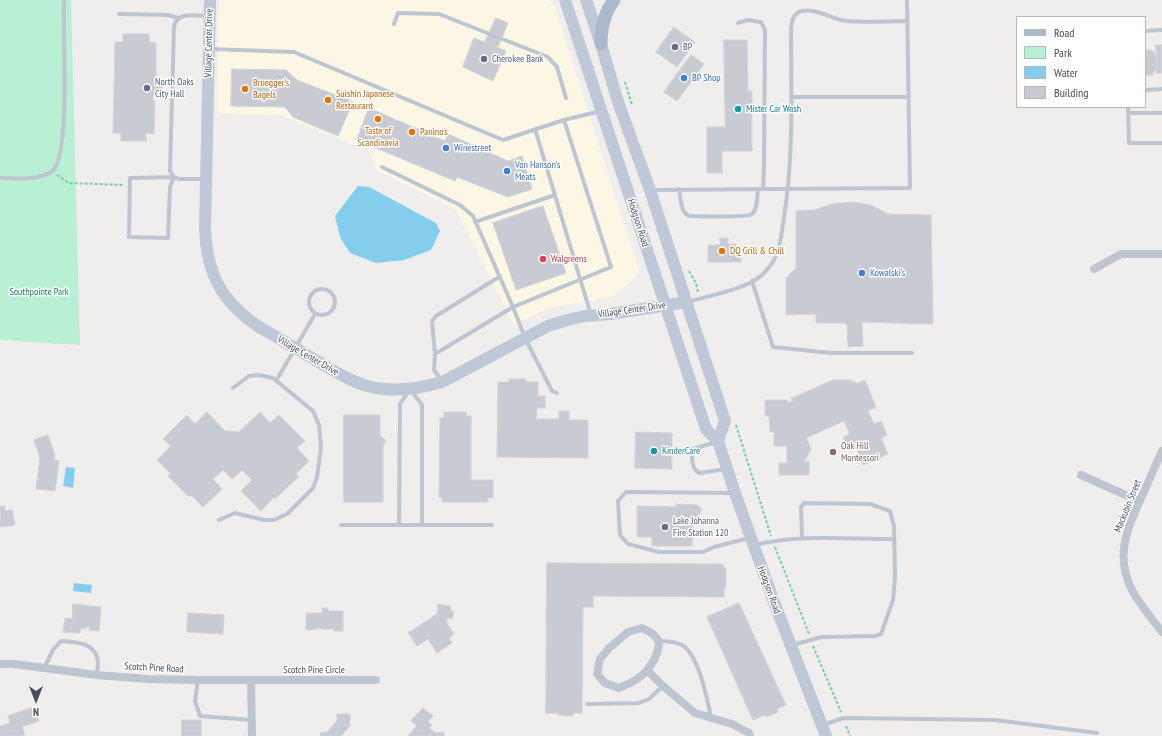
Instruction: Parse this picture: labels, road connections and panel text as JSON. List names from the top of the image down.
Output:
{
  "streets": {
    "main road": ["Village Center Drive", "Hodgson Road"],
    "street": ["Mackubin Street", "Scotch Pine Road", "Scotch Pine Circle"]
  },
  "crossings": [
    ["Village Center Drive", "Hodgson Road"],
    ["Scotch Pine Road", "Scotch Pine Circle"]
  ],
  "parks": ["Southpointe Park"],
  "places": [
    "BP",
    "Cherokee Bank",
    "BP Shop",
    "North Oaks City Hall",
    "Bruegger's Bagels",
    "Suishin Japanese Restaurant",
    "Mister Car Wash",
    "Taste of Scandinavia",
    "Panino's",
    "Winestreet",
    "Von Hanson's Meats",
    "DQ Grill & Chill",
    "Walgreens",
    "Kowalski's",
    "KinderCare",
    "Oak Hill Montessori",
    "Lake Johanna Fire Station 120"
  ],
  "legend": [
    "Road",
    "Park",
    "Water",
    "Building"
  ],
  "north": "bottom"
}
